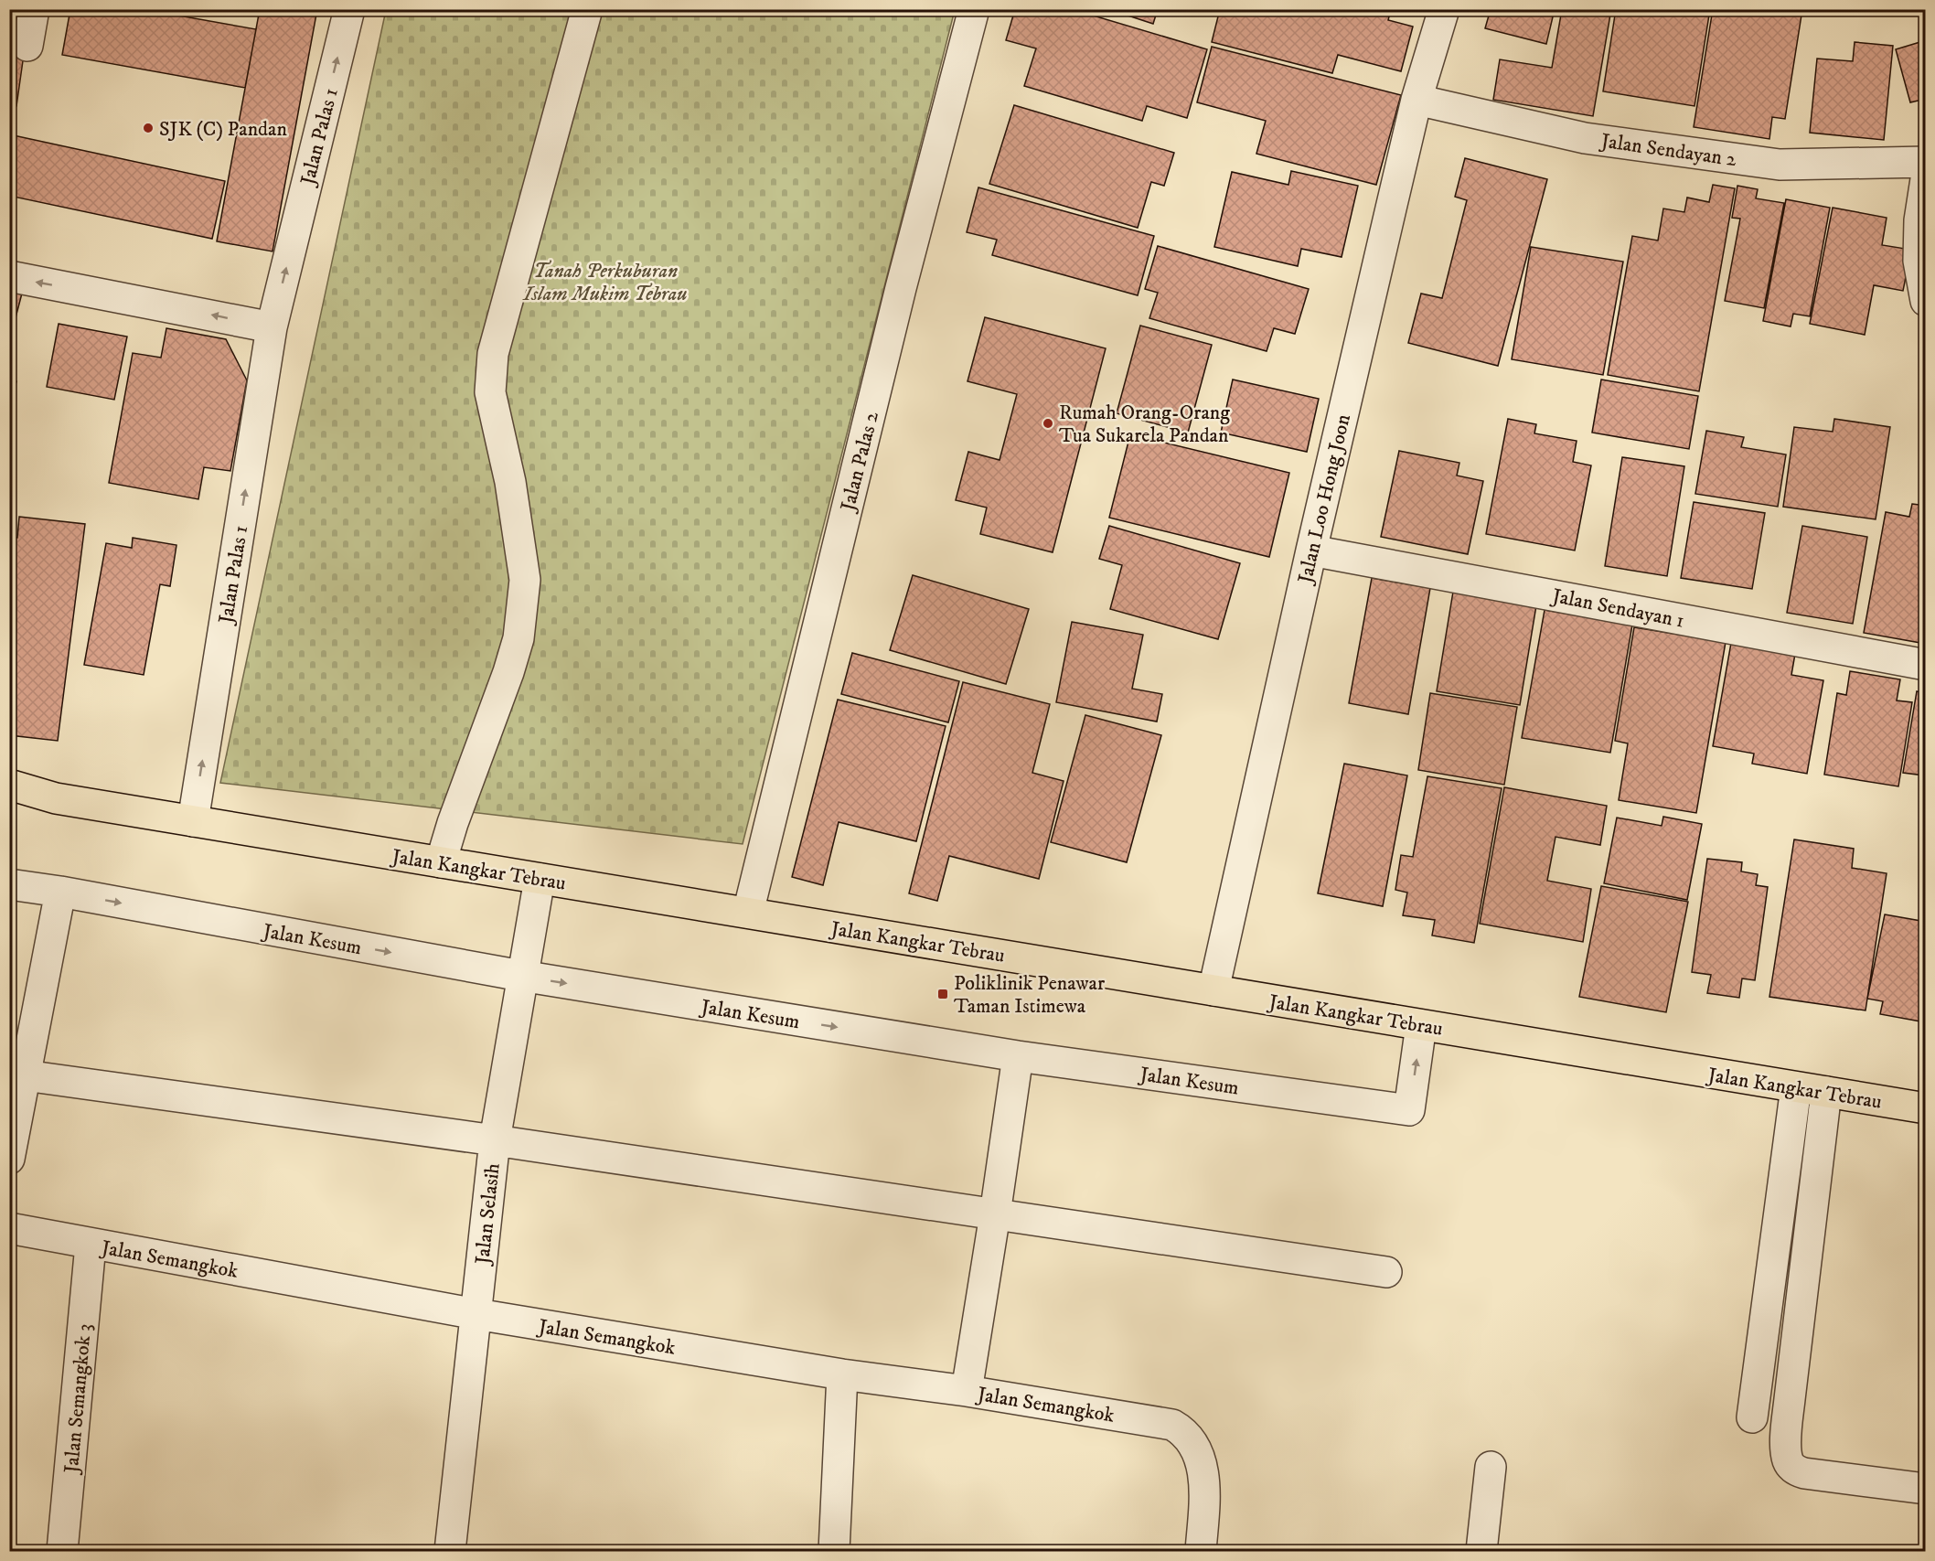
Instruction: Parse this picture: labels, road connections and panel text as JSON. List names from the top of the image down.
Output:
{
  "streets": {
    "main road": ["Jalan Kangkar Tebrau"],
    "street": [
      "Jalan Palas 1",
      "Jalan Sendayan 2",
      "Jalan Palas 2",
      "Jalan Loo Hong Joon",
      "Jalan Sendayan 1",
      "Jalan Kesum",
      "Jalan Selasih",
      "Jalan Semangkok",
      "Jalan Semangkok 3"
    ]
  },
  "crossings": [
    ["Jalan Palas 1", "Jalan Kangkar Tebrau"],
    ["Jalan Sendayan 2", "Jalan Loo Hong Joon"],
    ["Jalan Palas 2", "Jalan Kangkar Tebrau"],
    ["Jalan Loo Hong Joon", "Jalan Sendayan 1"],
    ["Jalan Loo Hong Joon", "Jalan Kangkar Tebrau"],
    ["Jalan Kangkar Tebrau", "Jalan Kesum"],
    ["Jalan Kangkar Tebrau", "Jalan Selasih"],
    ["Jalan Kesum", "Jalan Selasih"],
    ["Jalan Selasih", "Jalan Semangkok"],
    ["Jalan Semangkok", "Jalan Semangkok 3"]
  ],
  "parks": ["Tanah Perkuburan Islam Mukim Tebrau"],
  "places": {
    "other": ["SJK (C) Pandan", "Rumah Orang-Orang Tua Sukarela Pandan"],
    "transit": ["Poliklinik Penawar Taman Istimewa"]
  }
}
